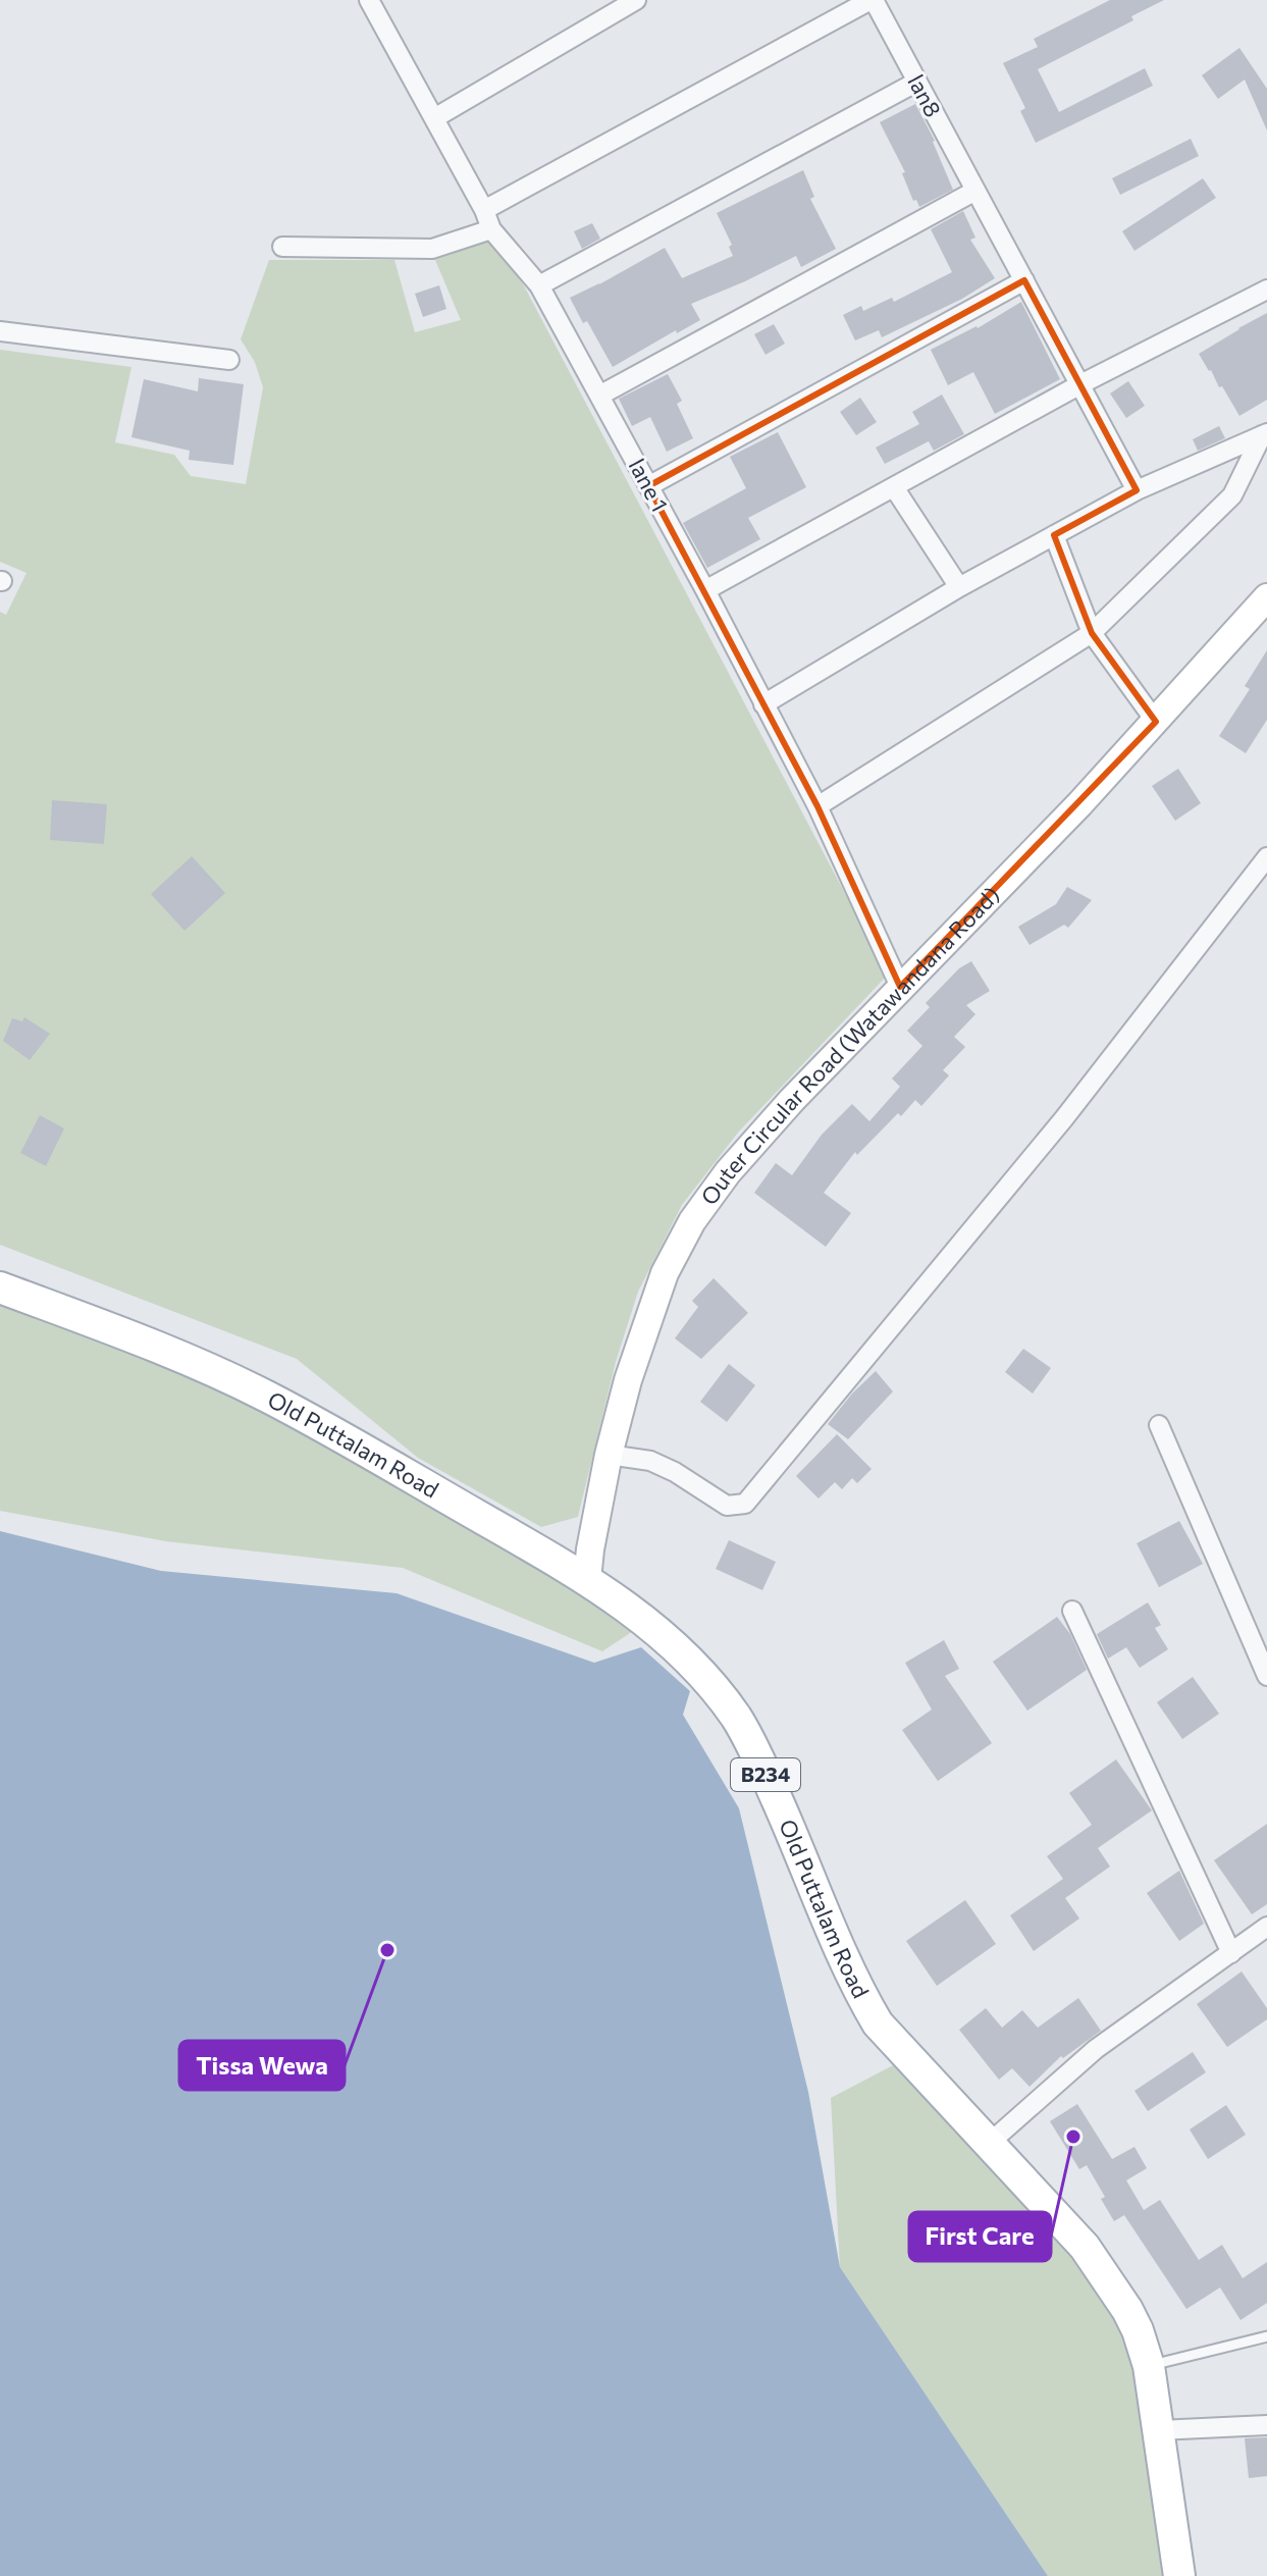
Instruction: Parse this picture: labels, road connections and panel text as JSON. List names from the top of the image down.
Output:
{
  "streets": {
    "main road": ["Outer Circular Road (Watawandana Road)", "Old Puttalam Road", "B234"],
    "street": ["lan8", "lane 1"]
  },
  "crossings": [
    ["lane 1", "Outer Circular Road (Watawandana Road)"],
    ["Outer Circular Road (Watawandana Road)", "Old Puttalam Road"]
  ],
  "places": ["Tissa Wewa", "First Care"]
}
